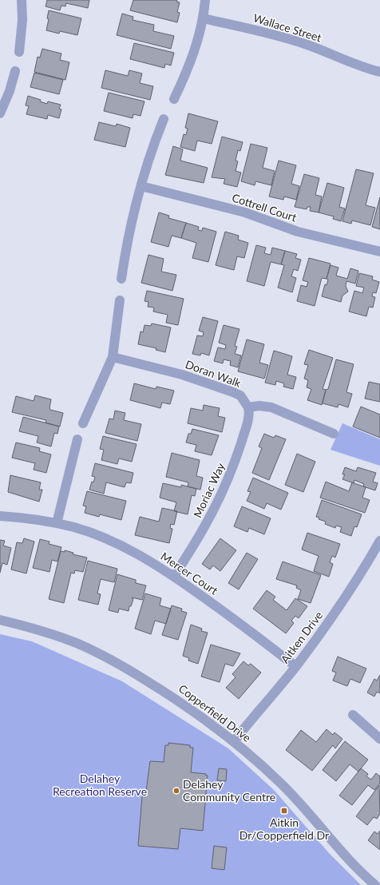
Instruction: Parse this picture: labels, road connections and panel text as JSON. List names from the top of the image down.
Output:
{
  "streets": {
    "street": [
      "Wallace Street",
      "Cottrell Court",
      "Doran Walk",
      "Moriac Way",
      "Mercer Court",
      "Aitken Drive",
      "Copperfield Drive"
    ]
  },
  "crossings": [
    ["Doran Walk", "Moriac Way"],
    ["Moriac Way", "Mercer Court"],
    ["Mercer Court", "Aitken Drive"],
    ["Aitken Drive", "Copperfield Drive"]
  ],
  "parks": ["Delahey Recreation Reserve"],
  "places": {
    "other": ["Delahey Community Centre"],
    "transit": ["Aitkin Dr/Copperfield Dr"]
  }
}
